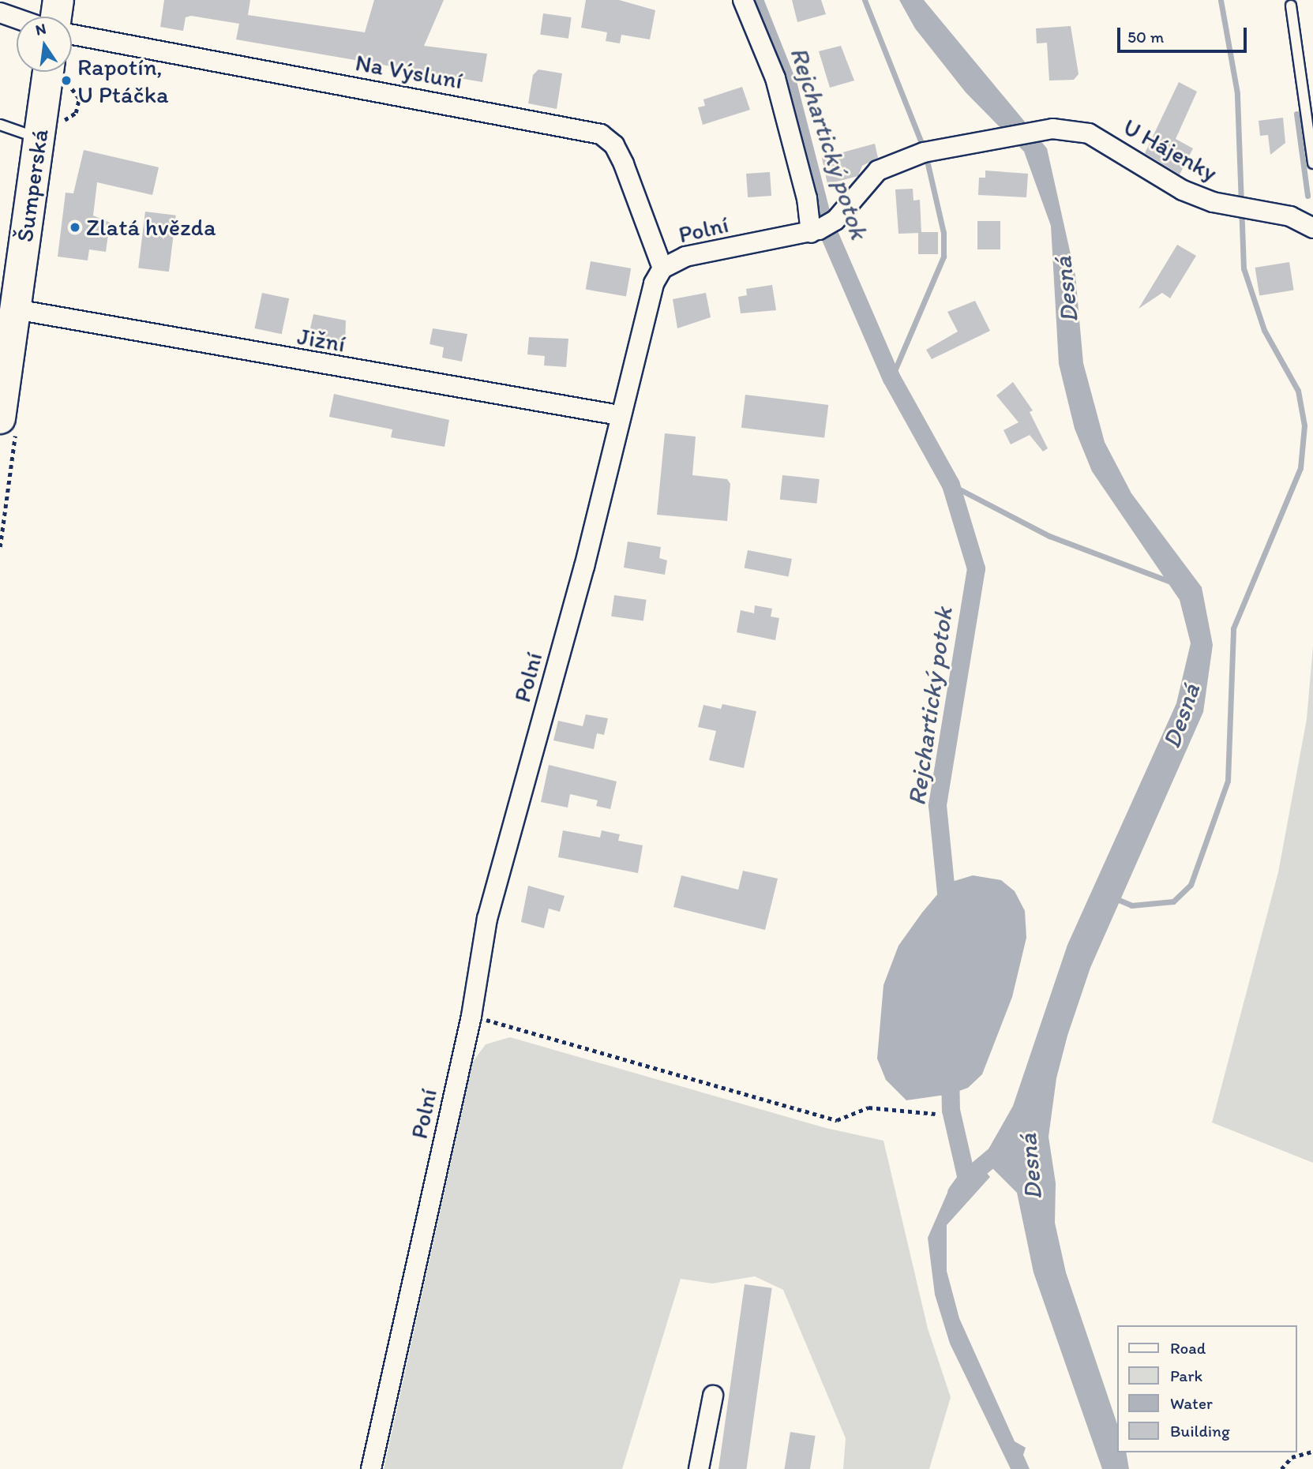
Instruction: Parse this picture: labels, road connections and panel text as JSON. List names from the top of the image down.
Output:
{
  "streets": {
    "main road": ["Šumperská"],
    "street": [
      "Na Výsluní",
      "U Hájenky",
      "Polní",
      "Jižní"
    ]
  },
  "crossings": [
    ["Na Výsluní", "Polní"],
    ["U Hájenky", "Polní"],
    ["Šumperská", "Jižní"],
    ["Polní", "Jižní"]
  ],
  "water": ["Rejchartický potok", "Desná"],
  "places": ["Rapotín, U Ptáčka", "Zlatá hvězda"],
  "legend": [
    "Road",
    "Park",
    "Water",
    "Building"
  ],
  "scale_bar": "50 m",
  "north": "top"
}
